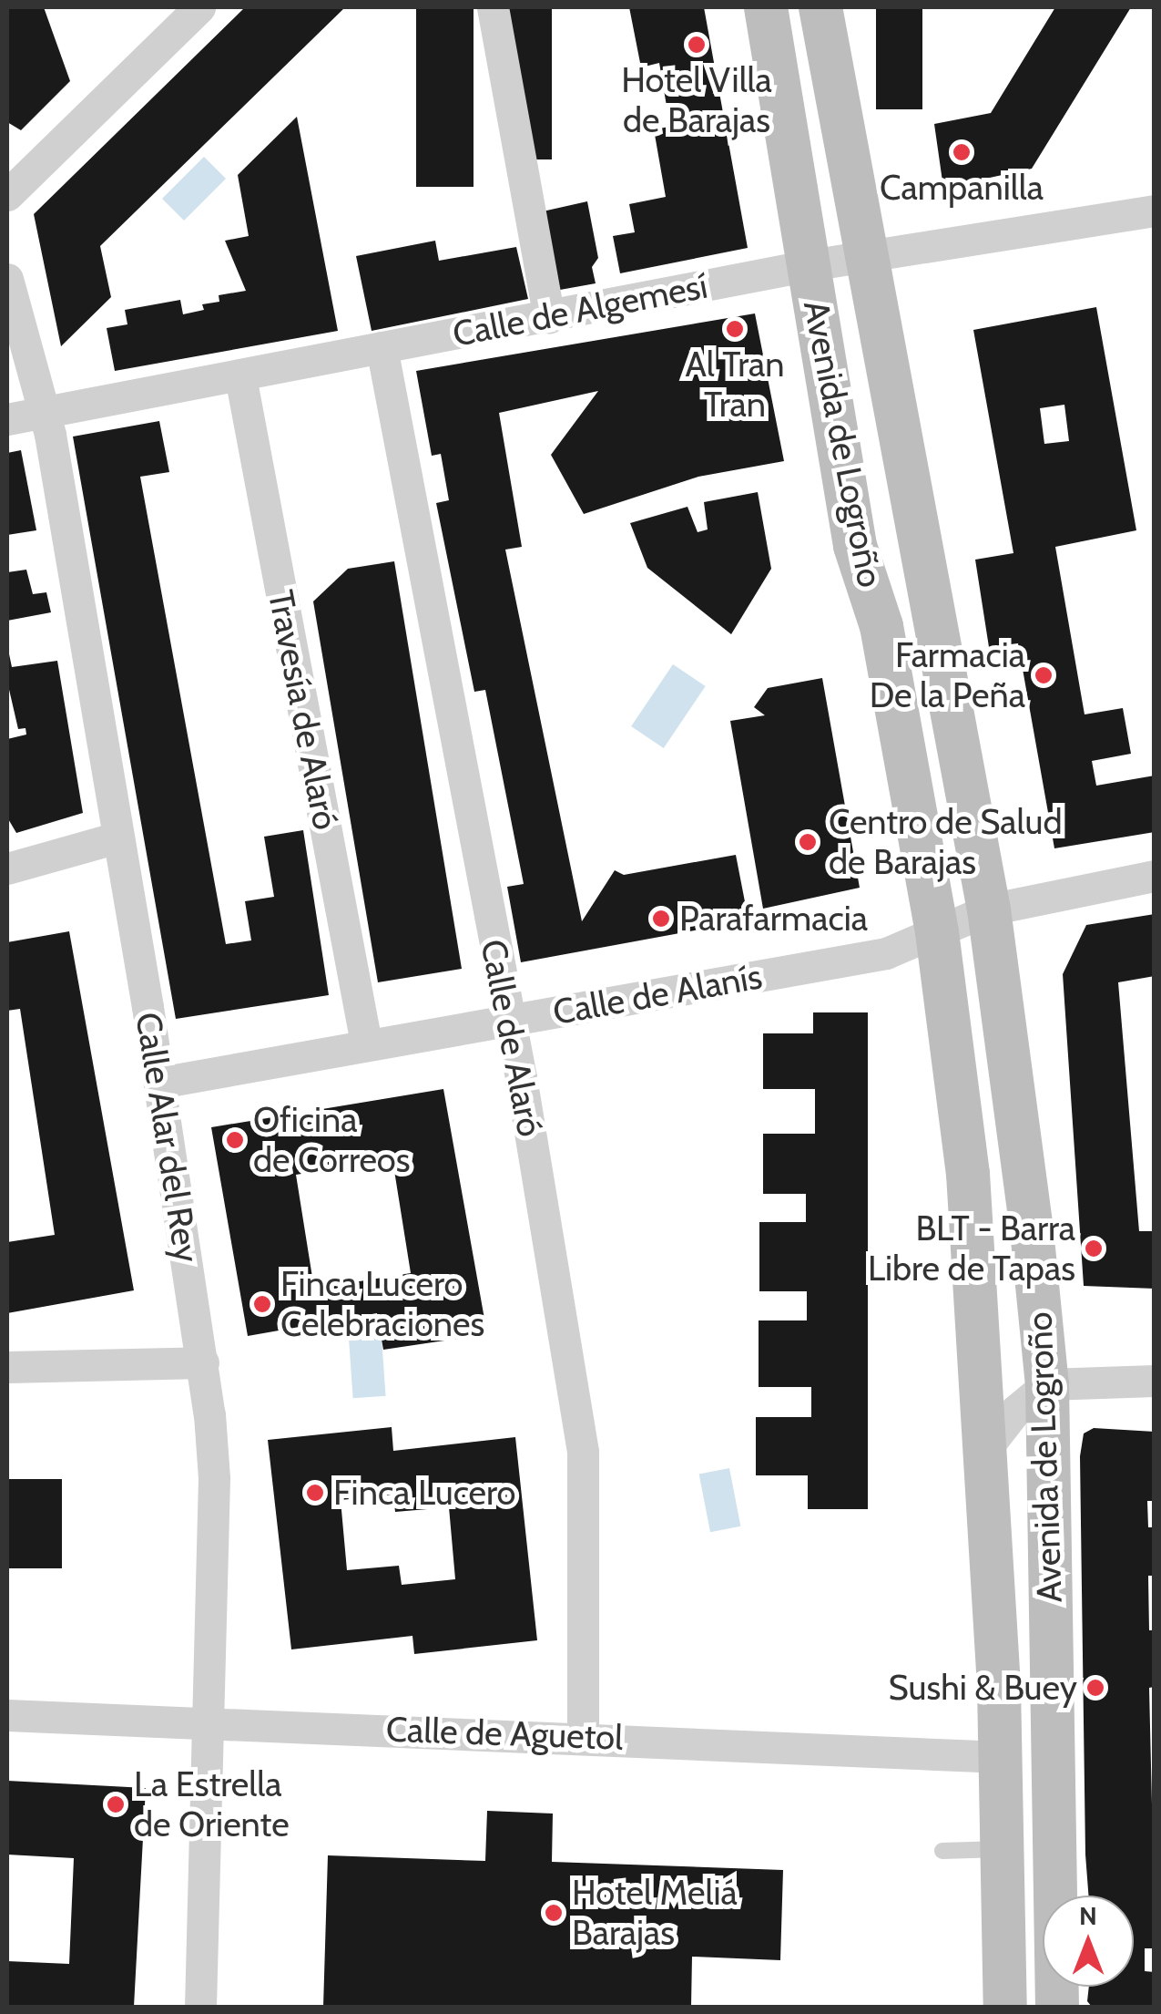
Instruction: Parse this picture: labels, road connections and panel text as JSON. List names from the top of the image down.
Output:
{
  "streets": {
    "main road": ["Avenida de Logroño"],
    "street": [
      "Calle de Algemesí",
      "Travesía de Alaró",
      "Calle de Alanís",
      "Calle de Alaró",
      "Calle Alar del Rey",
      "Calle de Aguetol"
    ]
  },
  "crossings": [
    ["Calle de Algemesí", "Avenida de Logroño"],
    ["Calle de Algemesí", "Travesía de Alaró"],
    ["Calle de Algemesí", "Calle de Alaró"],
    ["Calle de Algemesí", "Calle Alar del Rey"],
    ["Avenida de Logroño", "Calle de Alanís"],
    ["Avenida de Logroño", "Calle de Aguetol"],
    ["Travesía de Alaró", "Calle de Alanís"],
    ["Calle de Alanís", "Calle de Alaró"],
    ["Calle de Alanís", "Calle Alar del Rey"],
    ["Calle de Alaró", "Calle de Aguetol"],
    ["Calle Alar del Rey", "Calle de Aguetol"]
  ],
  "places": [
    "Hotel Villa de Barajas",
    "Campanilla",
    "Al Tran Tran",
    "Farmacia De la Peña",
    "Centro de Salud de Barajas",
    "Parafarmacia",
    "Oficina de Correos",
    "BLT - Barra Libre de Tapas",
    "Finca Lucero Celebraciones",
    "Finca Lucero",
    "Sushi & Buey",
    "La Estrella de Oriente",
    "Hotel Meliá Barajas"
  ],
  "north": "top"
}
